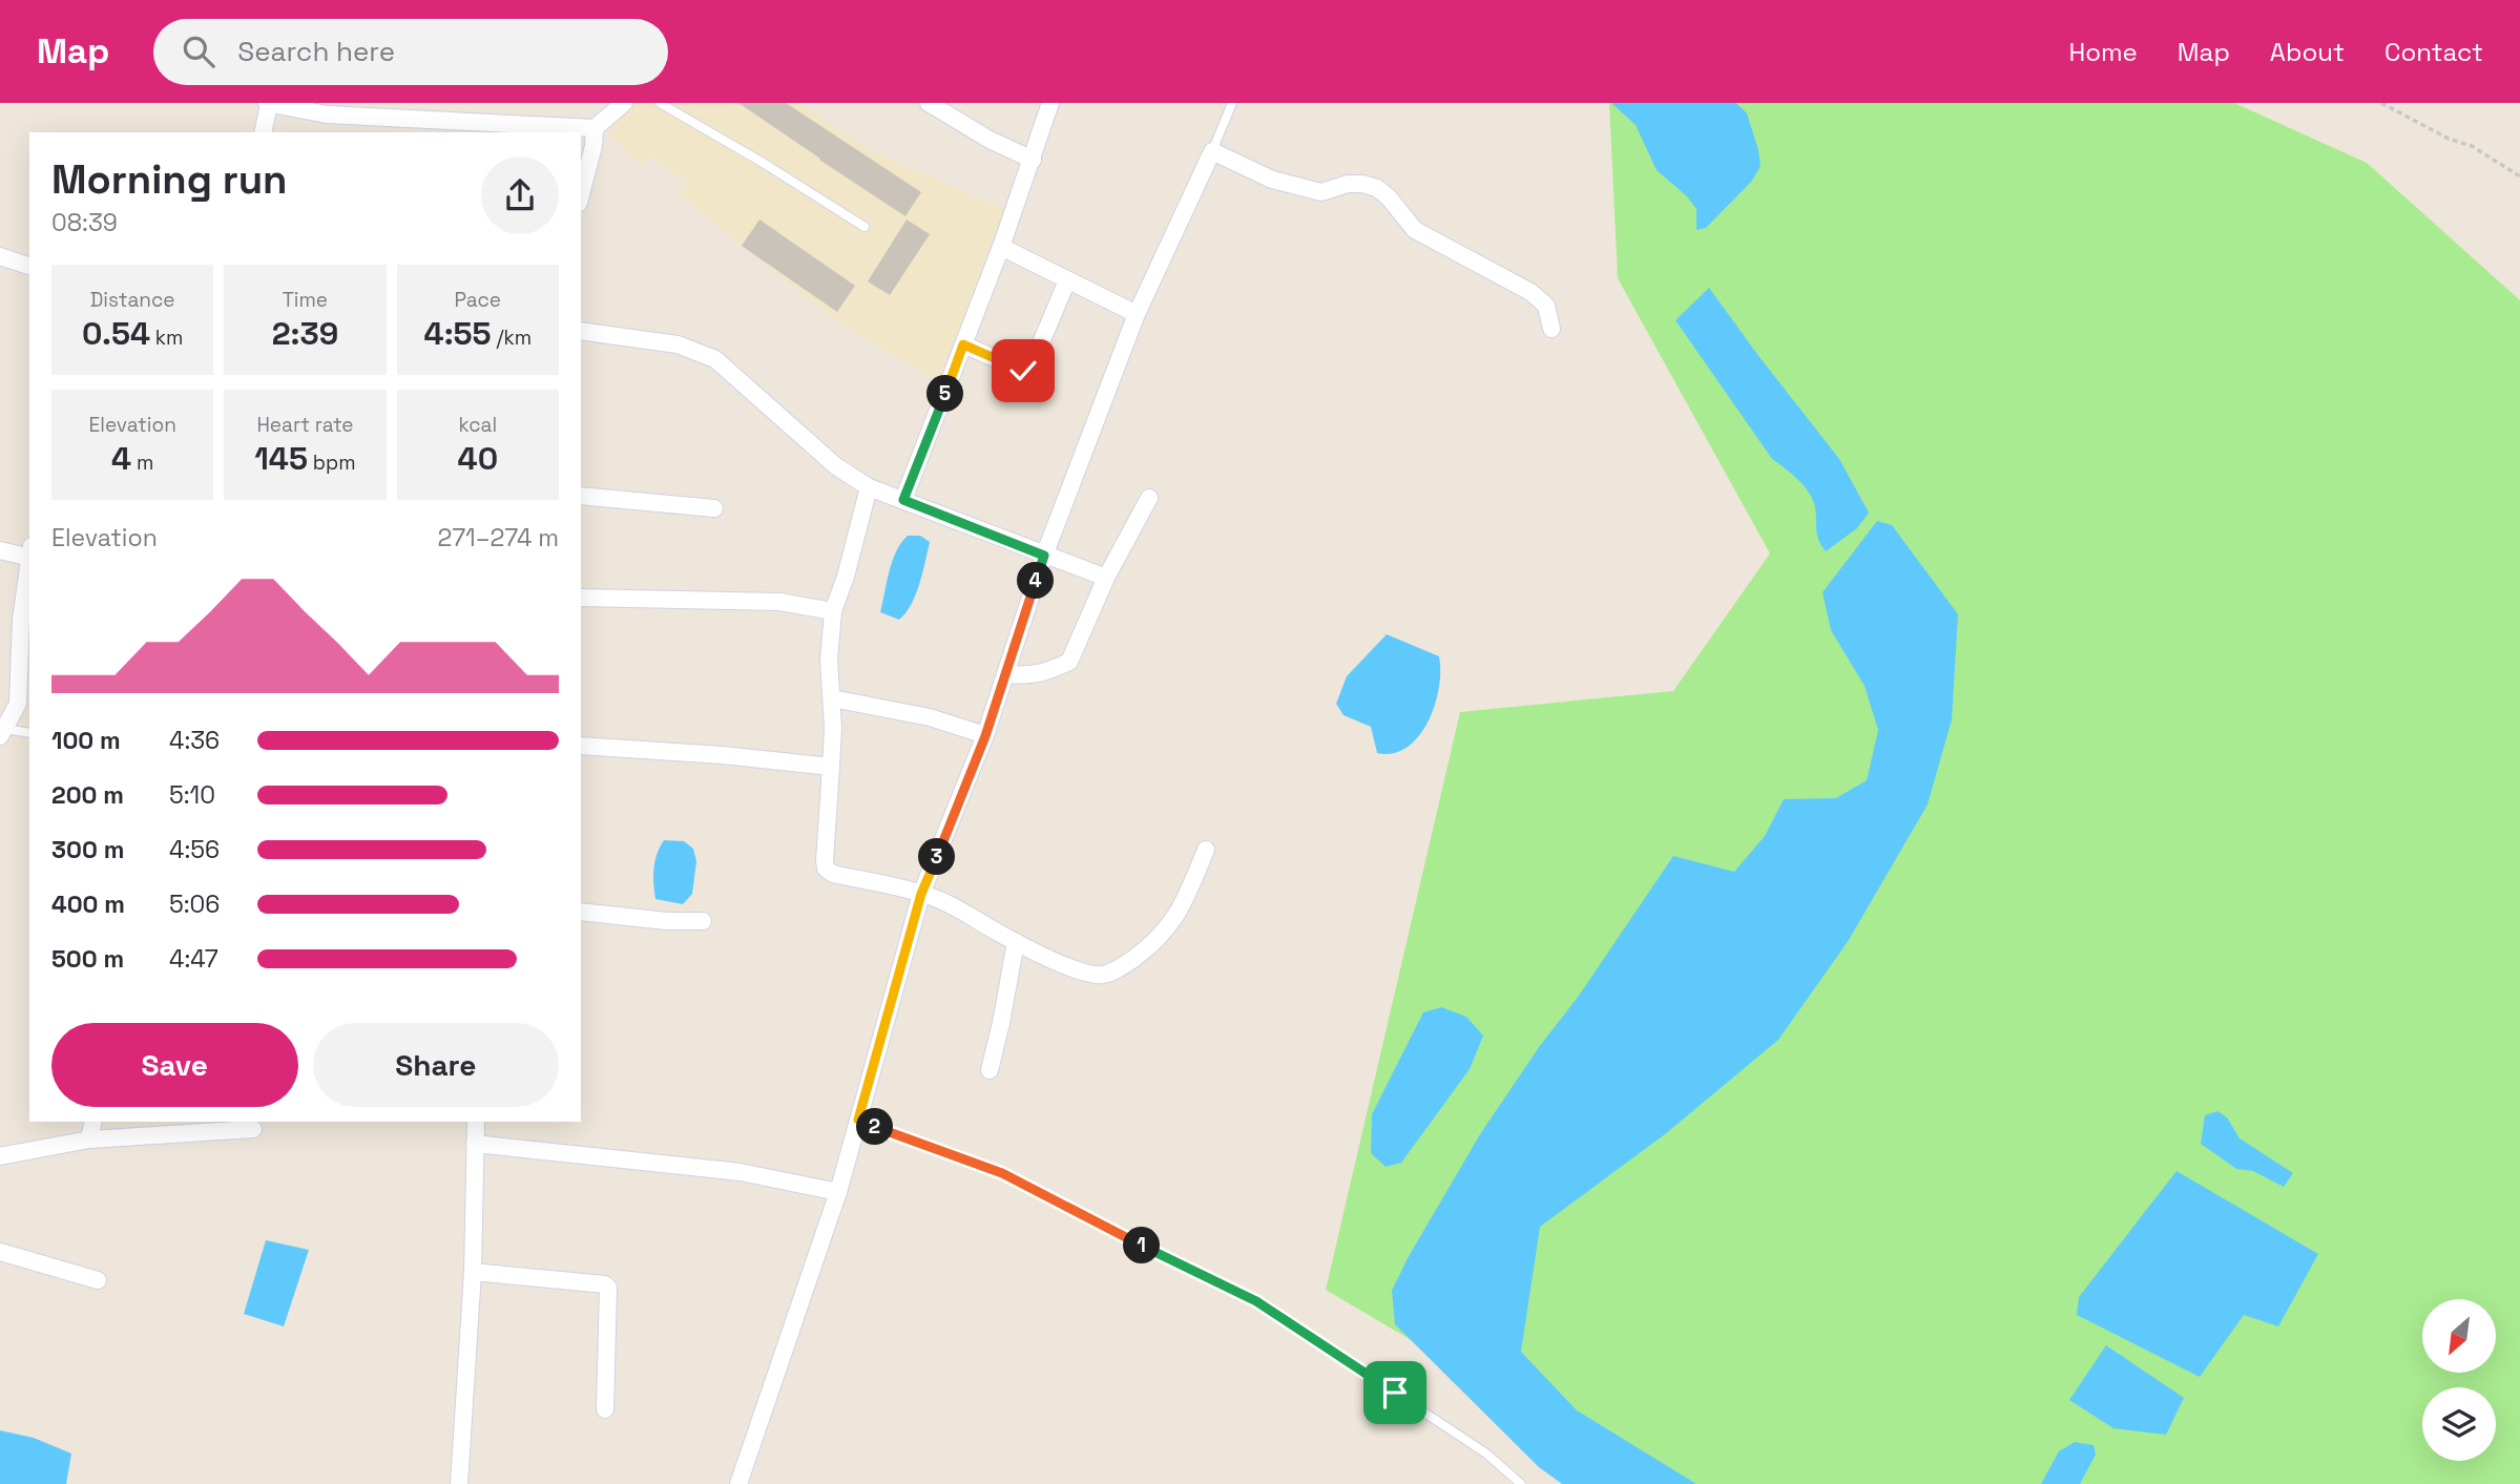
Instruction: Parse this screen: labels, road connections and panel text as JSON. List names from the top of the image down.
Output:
{
  "north": "bottom left",
  "page": {
    "header": "Map",
    "search": "Search here",
    "nav": [
      "Home",
      "Map",
      "About",
      "Contact"
    ],
    "heading": ["Morning run", "08:39"],
    "stats": [
      ["Distance", "0.54 km"],
      ["Time", "2:39"],
      ["Pace", "4:55 /km"],
      ["Elevation", "4 m"],
      ["Heart rate", "145 bpm"],
      ["kcal", "40"]
    ],
    "pins": [
      "5",
      "4",
      "3",
      "2",
      "1"
    ],
    "chart": ["Elevation", "271–274 m"],
    "list": [
      {
        "name": "100 m",
        "note": "4:36"
      },
      {
        "name": "200 m",
        "note": "5:10"
      },
      {
        "name": "300 m",
        "note": "4:56"
      },
      {
        "name": "400 m",
        "note": "5:06"
      },
      {
        "name": "500 m",
        "note": "4:47"
      }
    ],
    "buttons": ["Save", "Share"]
  }
}
